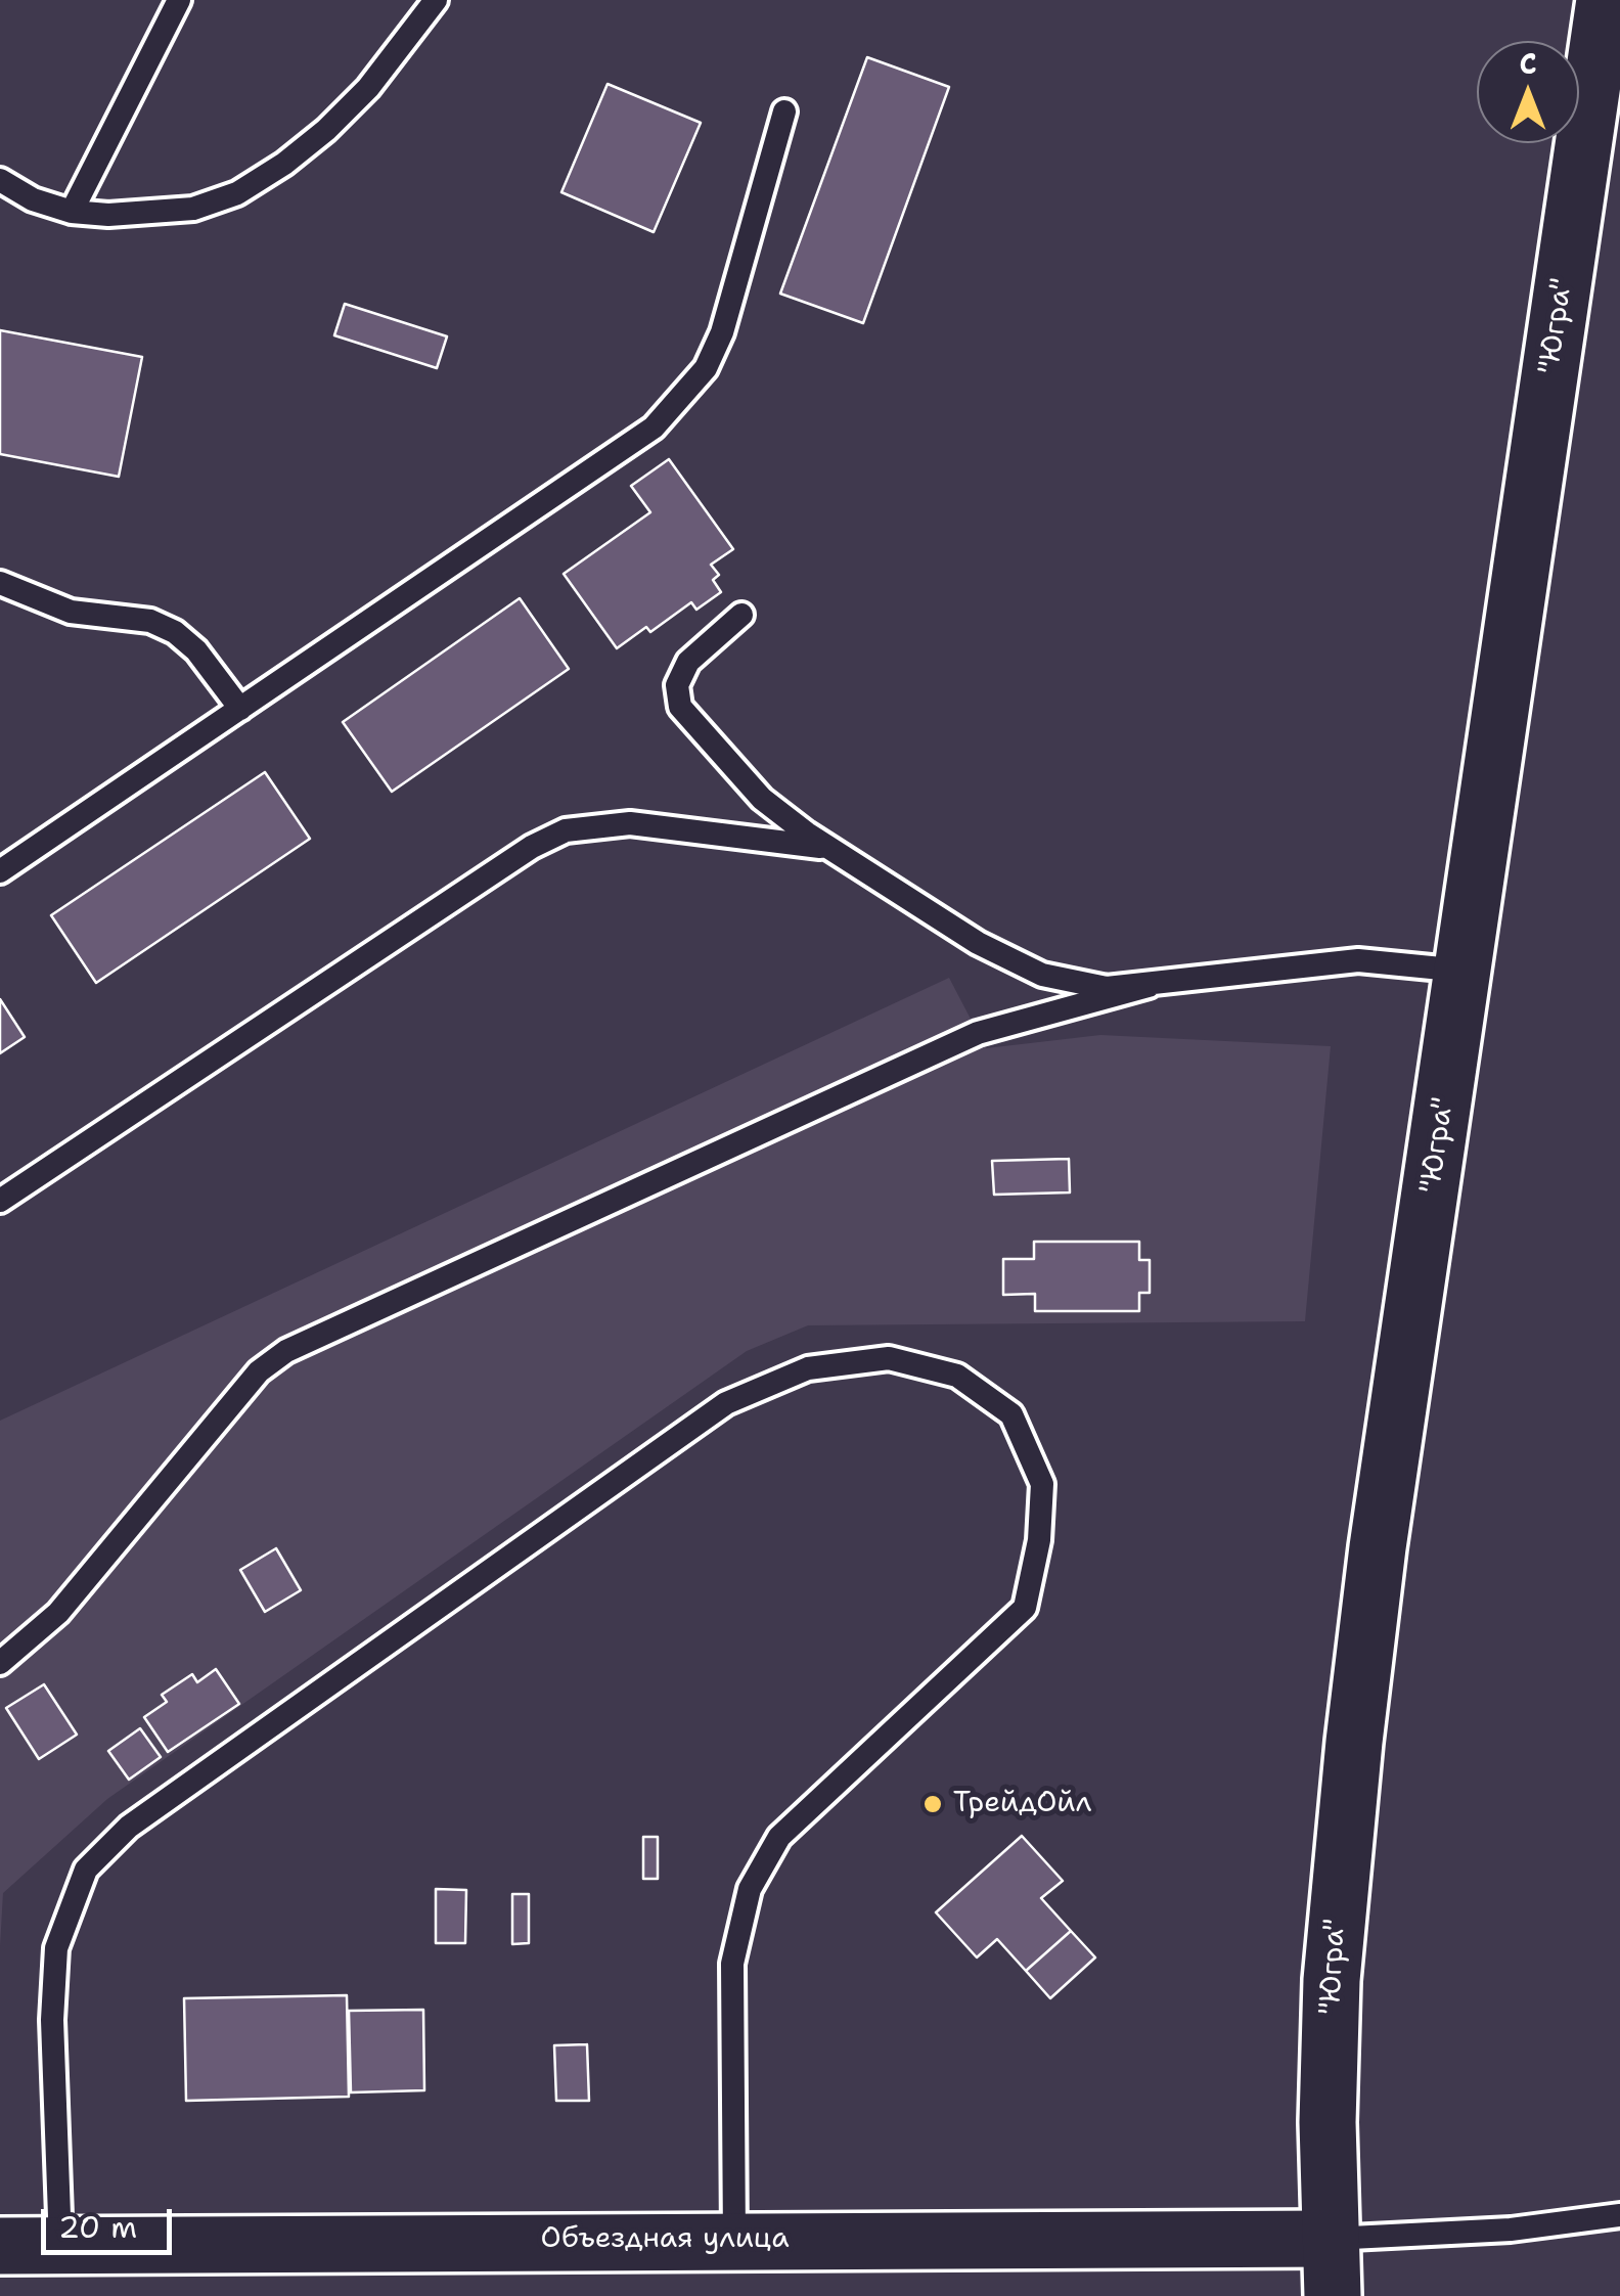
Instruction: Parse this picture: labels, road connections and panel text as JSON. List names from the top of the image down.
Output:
{
  "streets": {
    "main road": ["\"Югра\"", "Объездная улица"]
  },
  "crossings": [
    ["\"Югра\"", "Объездная улица"]
  ],
  "places": ["ТрейдОйл"],
  "scale_bar": "20 m",
  "north": "top"
}
